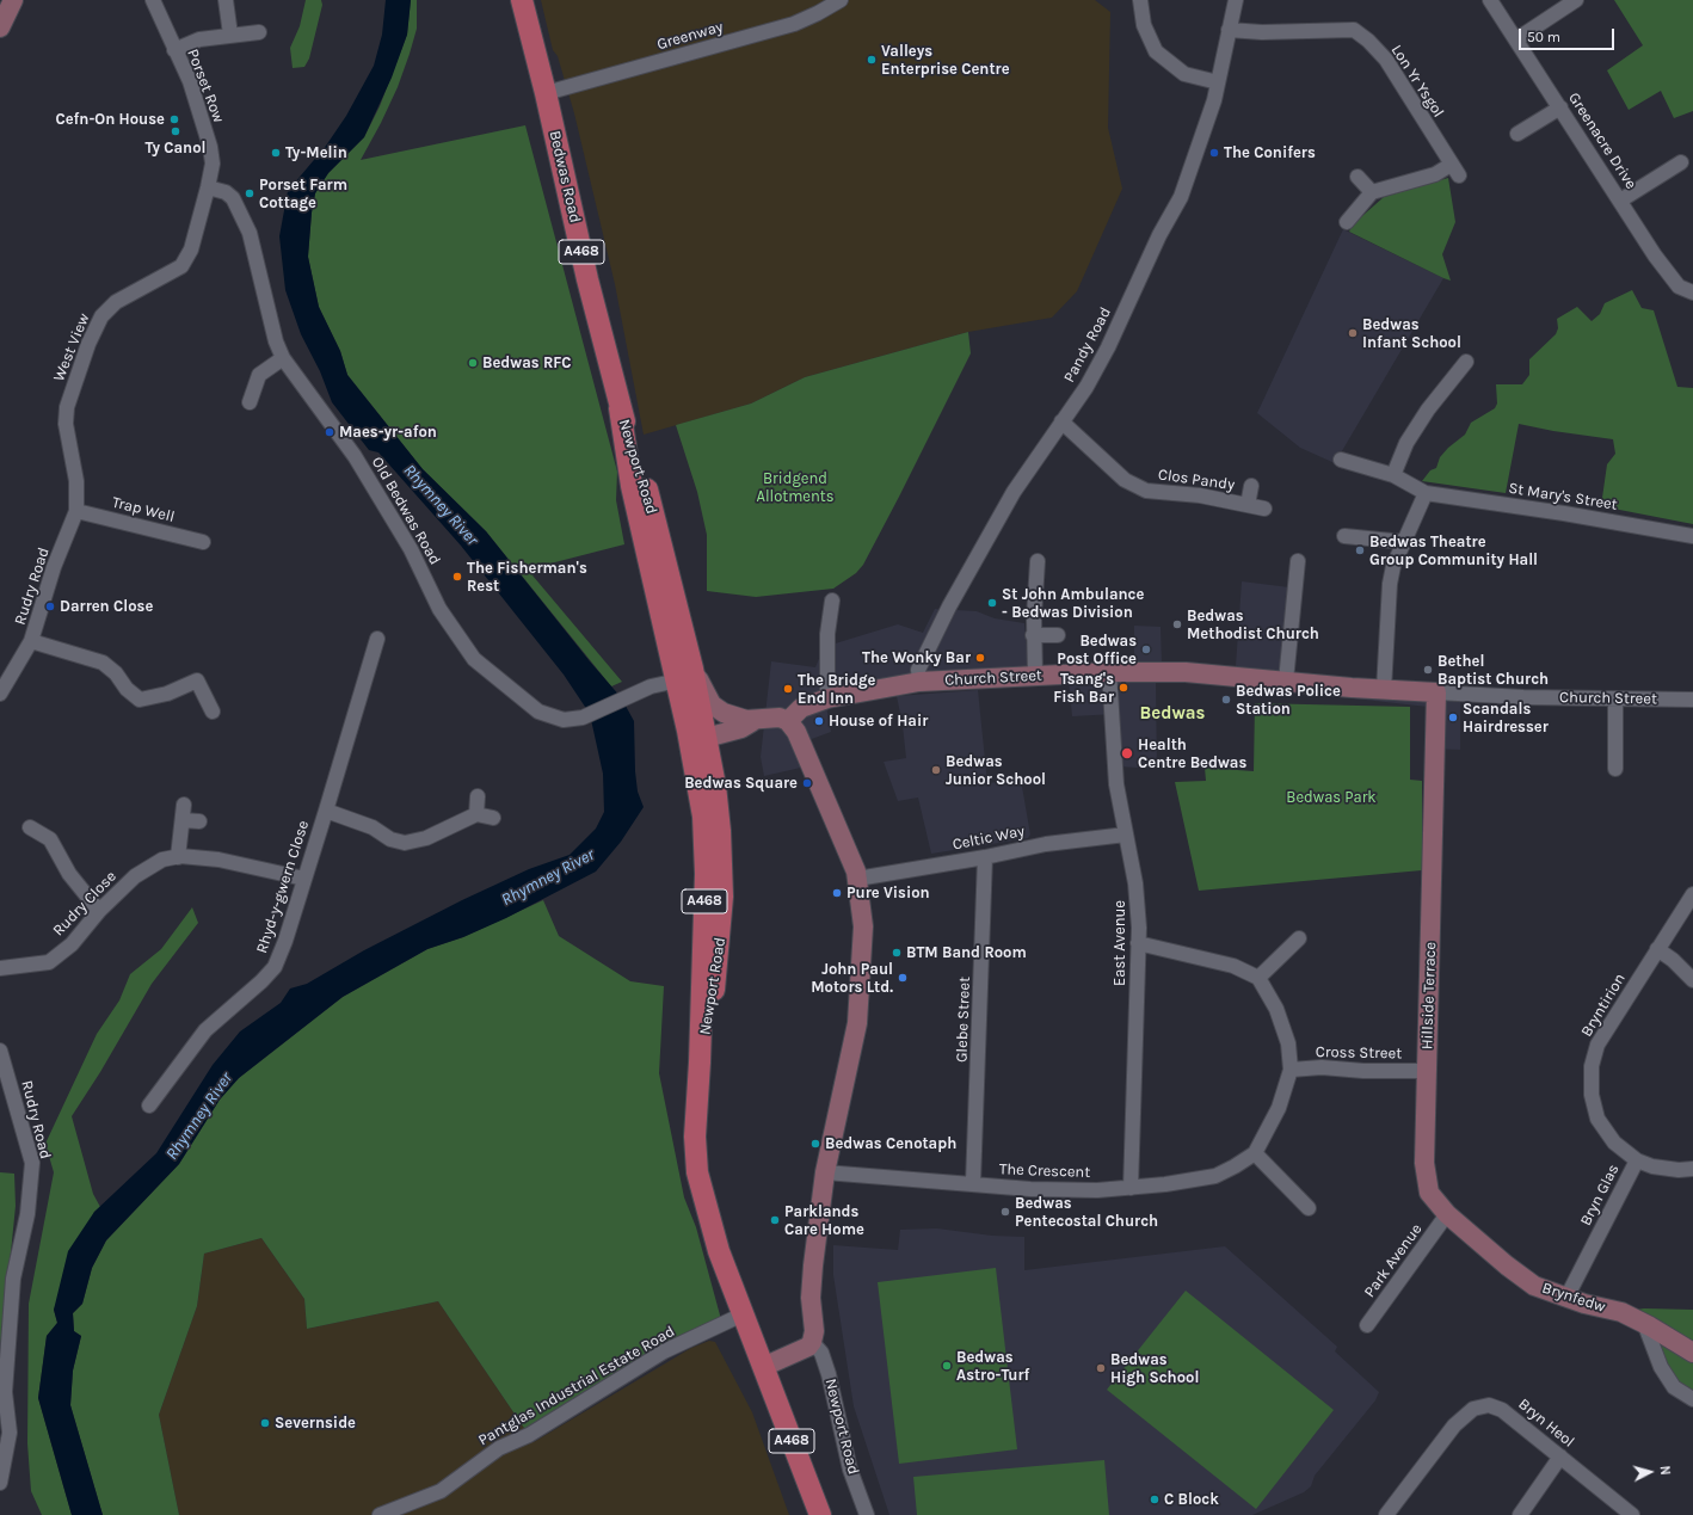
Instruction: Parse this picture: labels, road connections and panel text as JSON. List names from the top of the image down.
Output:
{
  "streets": {
    "main road": ["Bedwas Road", "A468", "Newport Road"],
    "street": [
      "Greenway",
      "Lon Yr Ysgol",
      "Porset Row",
      "Greenacre Drive",
      "Pandy Road",
      "West View",
      "Clos Pandy",
      "St Mary's Street",
      "Trap Well",
      "Old Bedwas Road",
      "Rudry Road",
      "Church Street",
      "Celtic Way",
      "Rhyd-y-gwern Close",
      "Rudry Close",
      "East Avenue",
      "Hillside Terrace",
      "Bryntirion",
      "Glebe Street",
      "Cross Street",
      "The Crescent",
      "Bryn Glas",
      "Park Avenue",
      "Brynfedw",
      "Pantglas Industrial Estate Road",
      "Bryn Heol"
    ]
  },
  "crossings": [
    ["Greenway", "Bedwas Road"],
    ["Lon Yr Ysgol", "Pandy Road"],
    ["Porset Row", "West View"],
    ["Porset Row", "Old Bedwas Road"],
    ["Bedwas Road", "Newport Road"],
    ["Pandy Road", "Clos Pandy"],
    ["Pandy Road", "Church Street"],
    ["West View", "Trap Well"],
    ["West View", "Old Bedwas Road"],
    ["West View", "Rudry Road"],
    ["Newport Road", "Old Bedwas Road"],
    ["Newport Road", "Pantglas Industrial Estate Road"],
    ["Trap Well", "Rudry Road"],
    ["Church Street", "East Avenue"],
    ["Church Street", "Hillside Terrace"],
    ["Celtic Way", "East Avenue"],
    ["Celtic Way", "Glebe Street"],
    ["Rhyd-y-gwern Close", "Rudry Close"],
    ["East Avenue", "The Crescent"],
    ["Hillside Terrace", "Cross Street"],
    ["Hillside Terrace", "Park Avenue"],
    ["Hillside Terrace", "Brynfedw"],
    ["Bryntirion", "Bryn Glas"],
    ["Glebe Street", "The Crescent"],
    ["Cross Street", "The Crescent"],
    ["Bryn Glas", "Brynfedw"]
  ],
  "districts": ["Bedwas"],
  "water": ["Rhymney River"],
  "parks": ["Bridgend Allotments", "Bedwas Park"],
  "places": [
    "Valleys Enterprise Centre",
    "Cefn-On House",
    "Ty Canol",
    "Ty-Melin",
    "The Conifers",
    "Porset Farm Cottage",
    "Bedwas Infant School",
    "Bedwas RFC",
    "Maes-yr-afon",
    "Bedwas Theatre Group Community Hall",
    "The Fisherman's Rest",
    "St John Ambulance - Bedwas Division",
    "Darren Close",
    "Bedwas Methodist Church",
    "Bedwas Post Office",
    "The Wonky Bar",
    "Bethel Baptist Church",
    "Tsang's Fish Bar",
    "The Bridge End Inn",
    "Bedwas Police Station",
    "Scandals Hairdresser",
    "House of Hair",
    "Health Centre Bedwas",
    "Bedwas Junior School",
    "Bedwas Square",
    "Pure Vision",
    "BTM Band Room",
    "John Paul Motors Ltd.",
    "Bedwas Cenotaph",
    "Bedwas Pentecostal Church",
    "Parklands Care Home",
    "Bedwas Astro-Turf",
    "Bedwas High School",
    "Severnside",
    "C Block"
  ],
  "scale_bar": "50 m",
  "north": "right"
}
